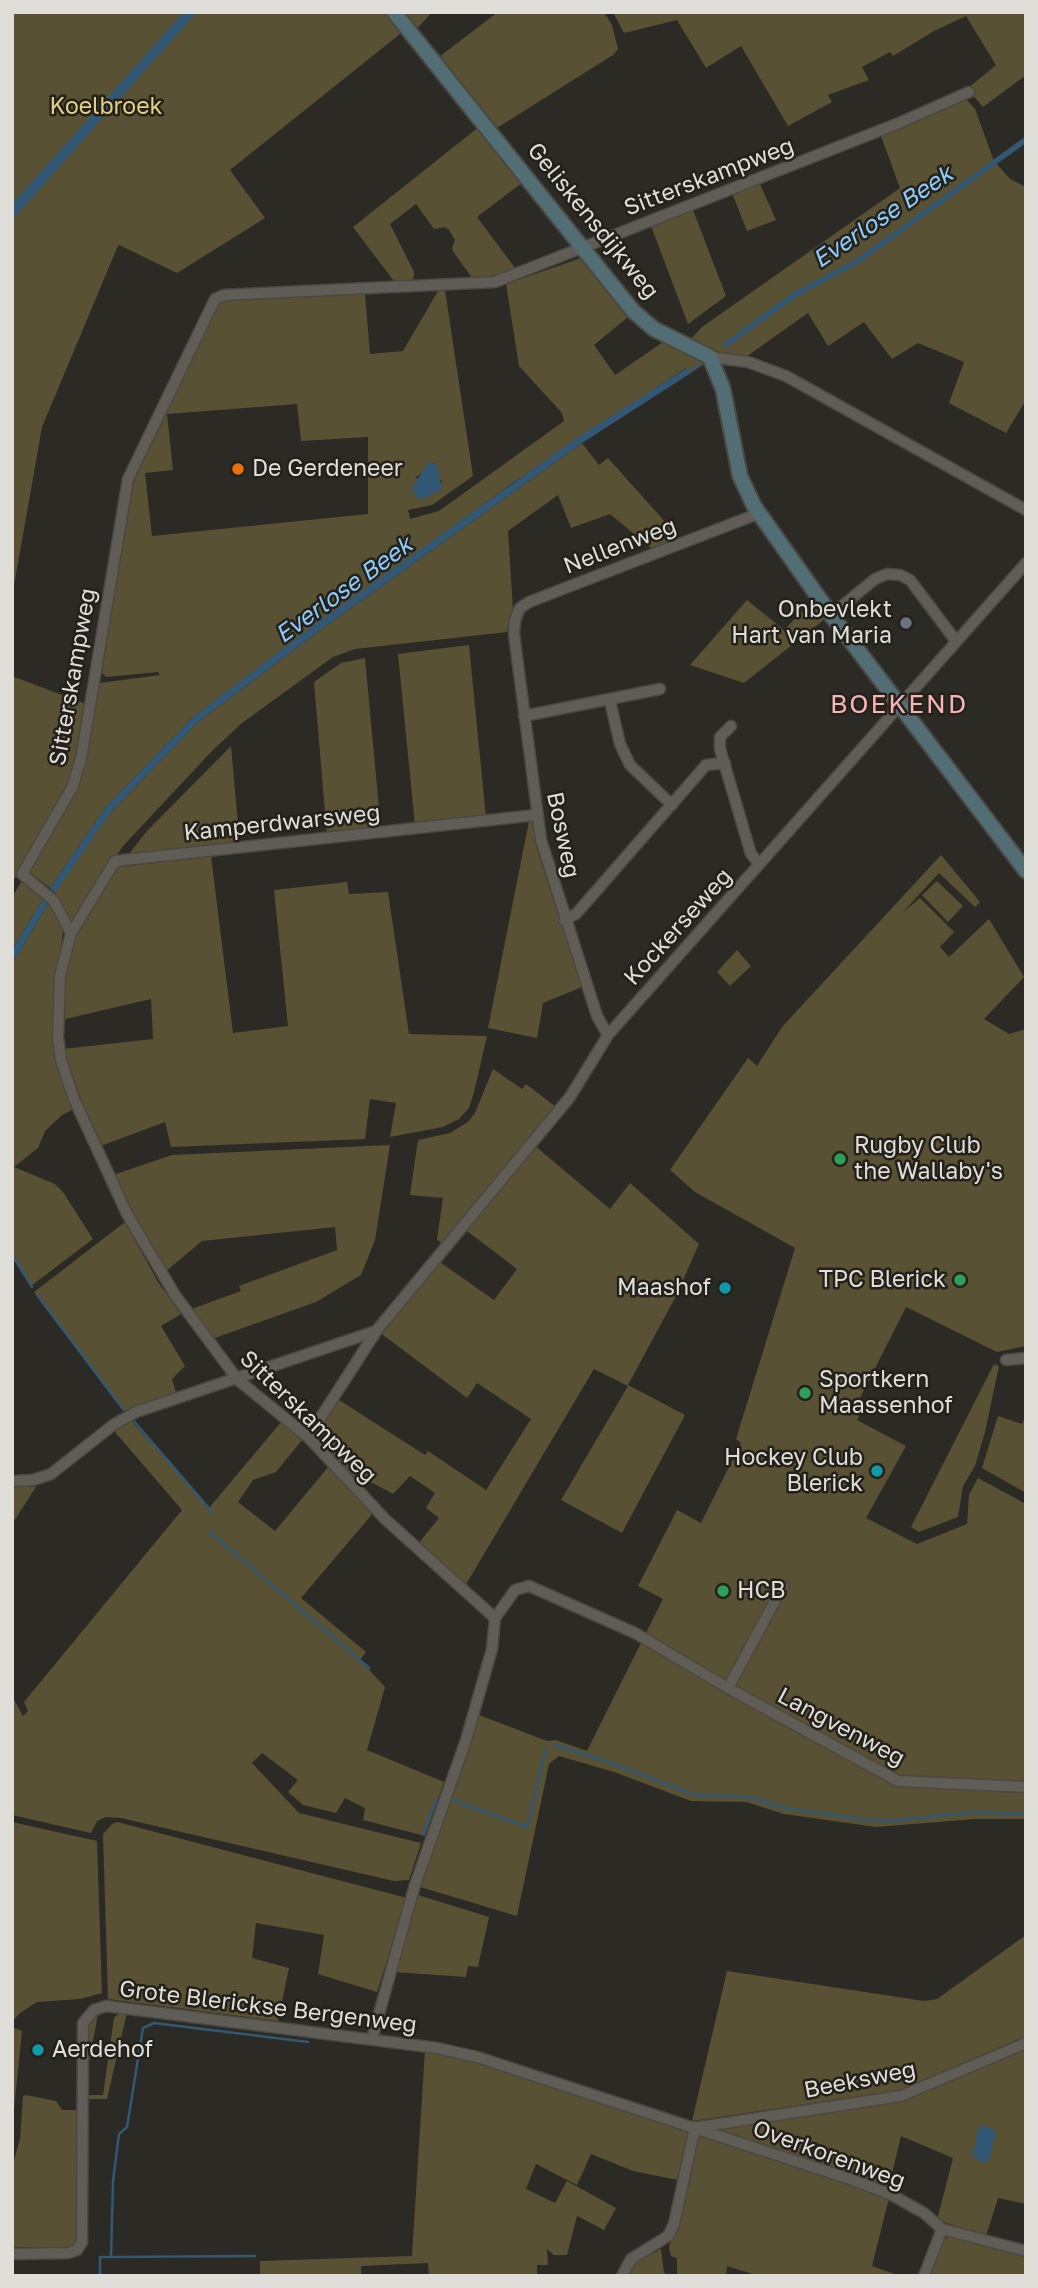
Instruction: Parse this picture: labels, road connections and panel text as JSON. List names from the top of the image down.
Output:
{
  "streets": {
    "street": [
      "Sitterskampweg",
      "Geliskensdijkweg",
      "Nellenweg",
      "Kamperdwarsweg",
      "Bosweg",
      "Kockerseweg",
      "Langvenweg",
      "Grote Blerickse Bergenweg",
      "Beeksweg",
      "Overkorenweg"
    ]
  },
  "crossings": [
    ["Sitterskampweg", "Geliskensdijkweg"],
    ["Sitterskampweg", "Kamperdwarsweg"],
    ["Sitterskampweg", "Kockerseweg"],
    ["Sitterskampweg", "Langvenweg"],
    ["Nellenweg", "Bosweg"],
    ["Kamperdwarsweg", "Bosweg"],
    ["Bosweg", "Kockerseweg"],
    ["Grote Blerickse Bergenweg", "Beeksweg"],
    ["Grote Blerickse Bergenweg", "Overkorenweg"],
    ["Beeksweg", "Overkorenweg"]
  ],
  "districts": ["BOEKEND"],
  "water": ["Everlose Beek"],
  "parks": ["Koelbroek"],
  "places": [
    "De Gerdeneer",
    "Onbevlekt Hart van Maria",
    "Rugby Club the Wallaby's",
    "TPC Blerick",
    "Maashof",
    "Sportkern Maassenhof",
    "Hockey Club Blerick",
    "HCB",
    "Aerdehof"
  ]
}
